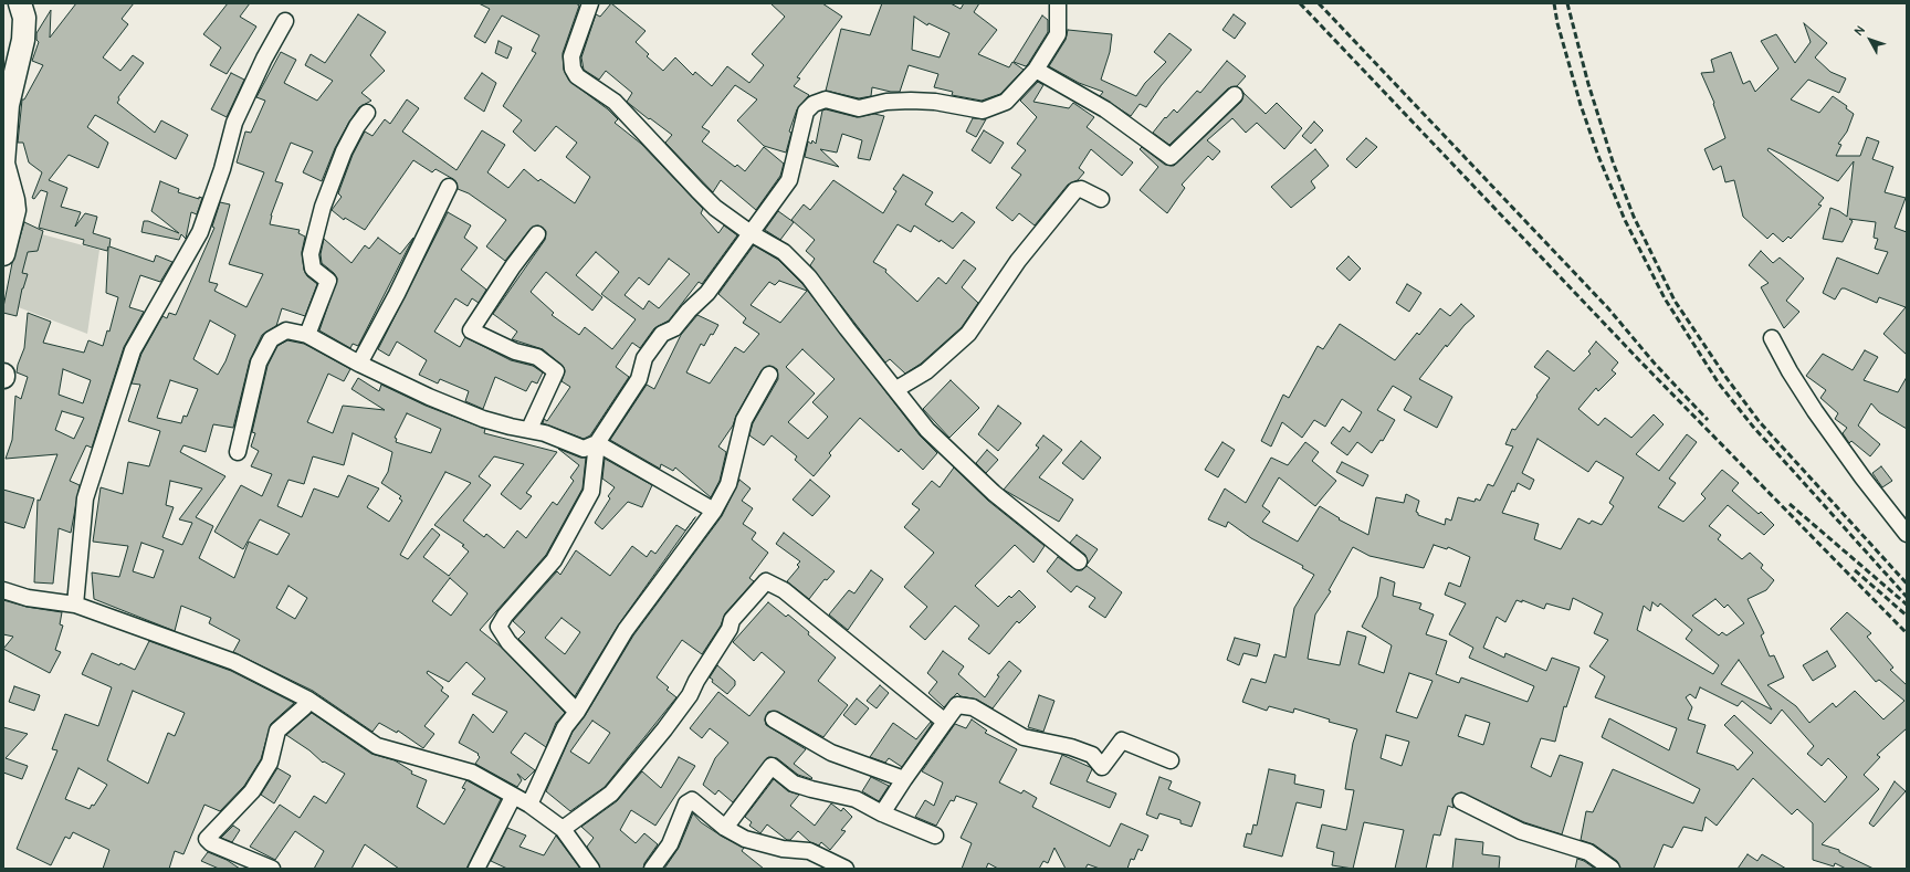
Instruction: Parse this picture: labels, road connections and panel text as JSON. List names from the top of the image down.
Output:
{
  "north": "top left"
}
